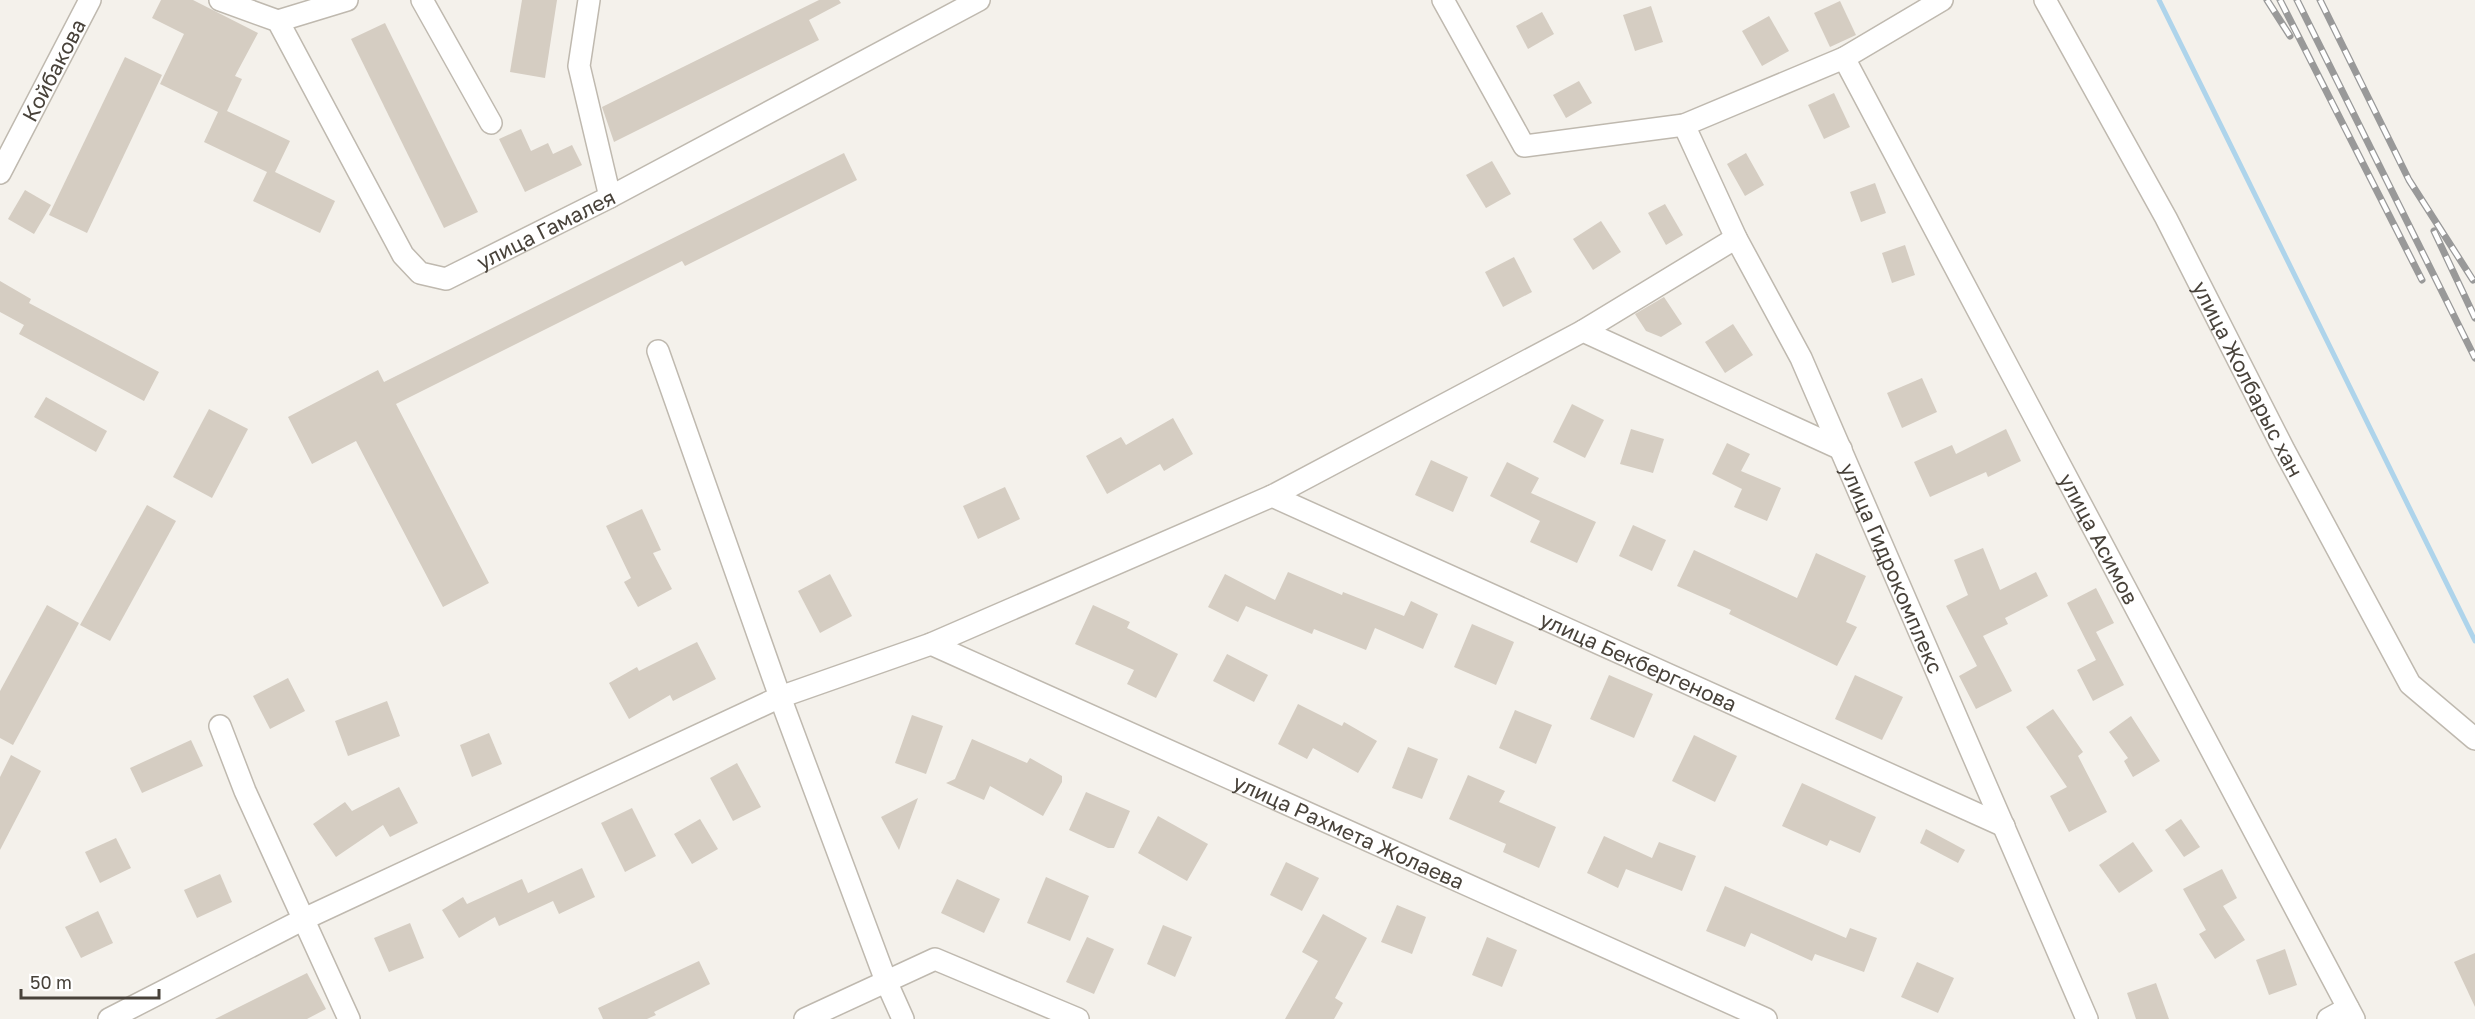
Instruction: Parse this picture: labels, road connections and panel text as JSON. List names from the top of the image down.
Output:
{
  "streets": {
    "street": [
      "Койбакова",
      "улица Гамалея",
      "улица Жолбарыс хан",
      "улица Асимов",
      "улица Гидрокомплекс",
      "улица Бекбергенова",
      "улица Рахмета Жолаева"
    ]
  },
  "crossings": [
    ["улица Гидрокомплекс", "улица Бекбергенова"]
  ],
  "scale_bar": "50 m"
}
